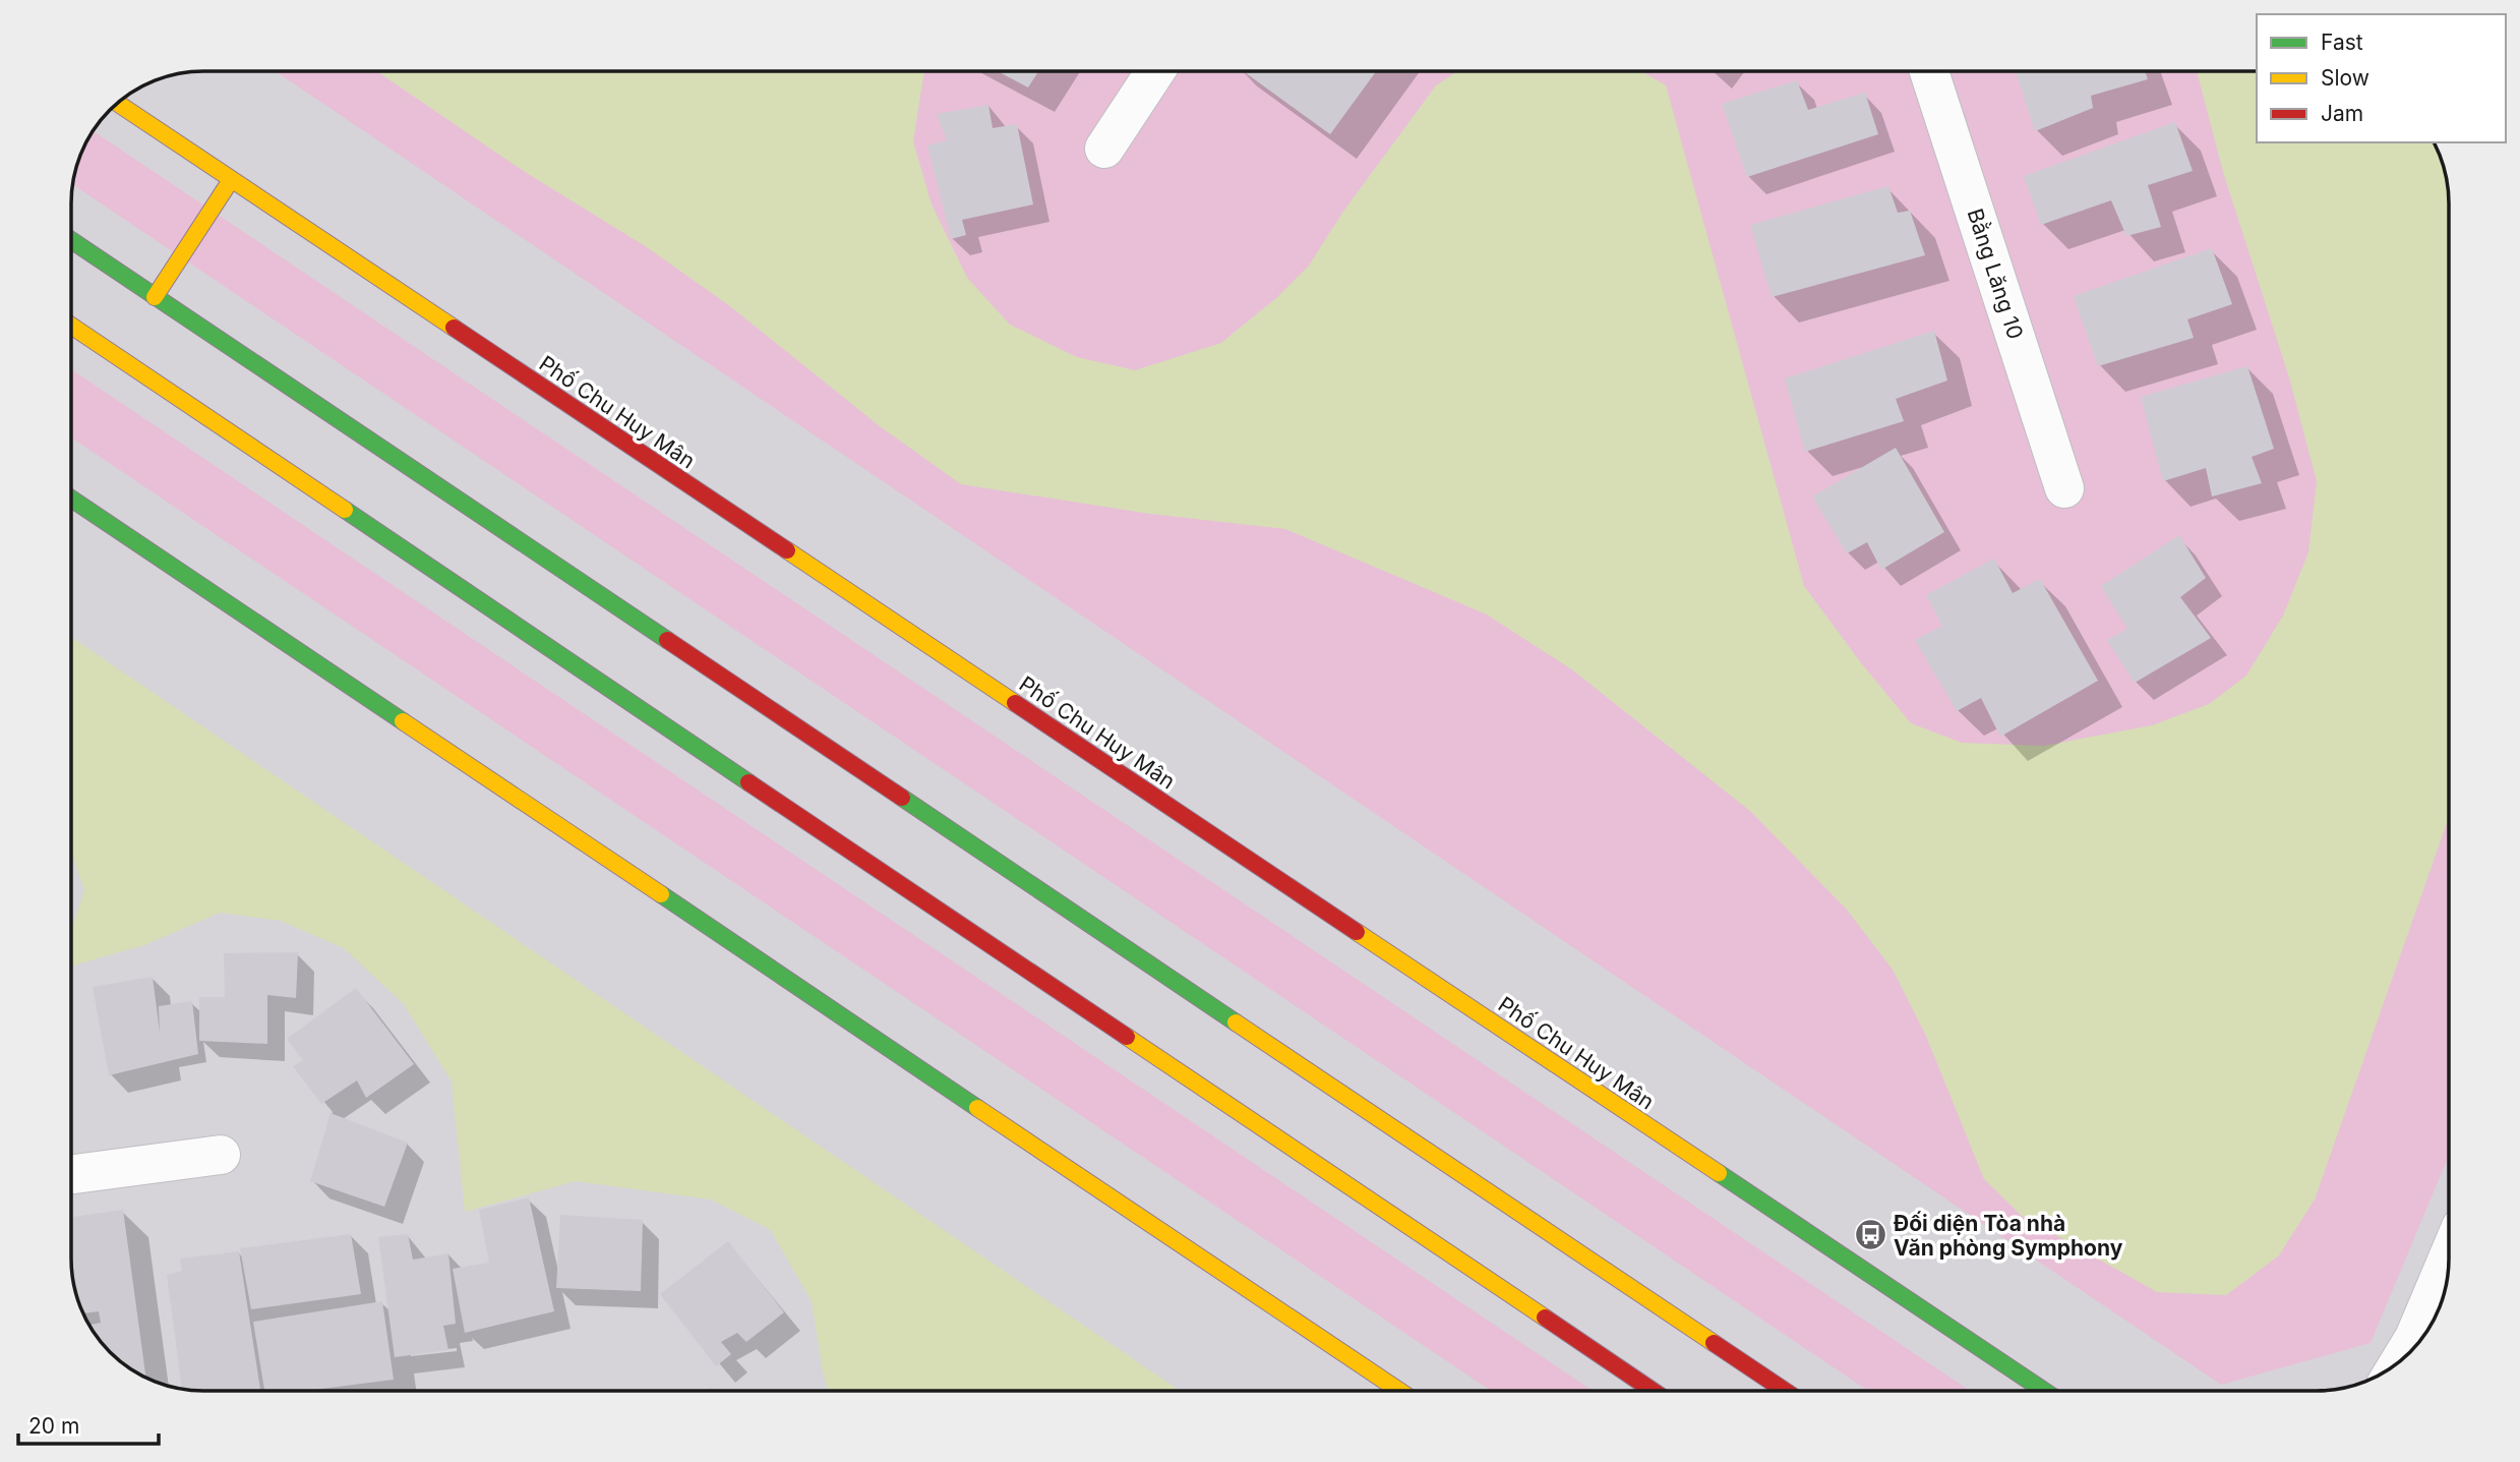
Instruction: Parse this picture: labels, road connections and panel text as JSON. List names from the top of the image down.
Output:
{
  "streets": {
    "main road": ["Phố Chu Huy Mân"],
    "street": ["Bằng Lăng 10"]
  },
  "places": {
    "bus stop": ["Đối diện Tòa nhà Văn phòng Symphony"]
  },
  "legend": ["Fast", "Slow", "Jam"],
  "scale_bar": "20 m"
}
